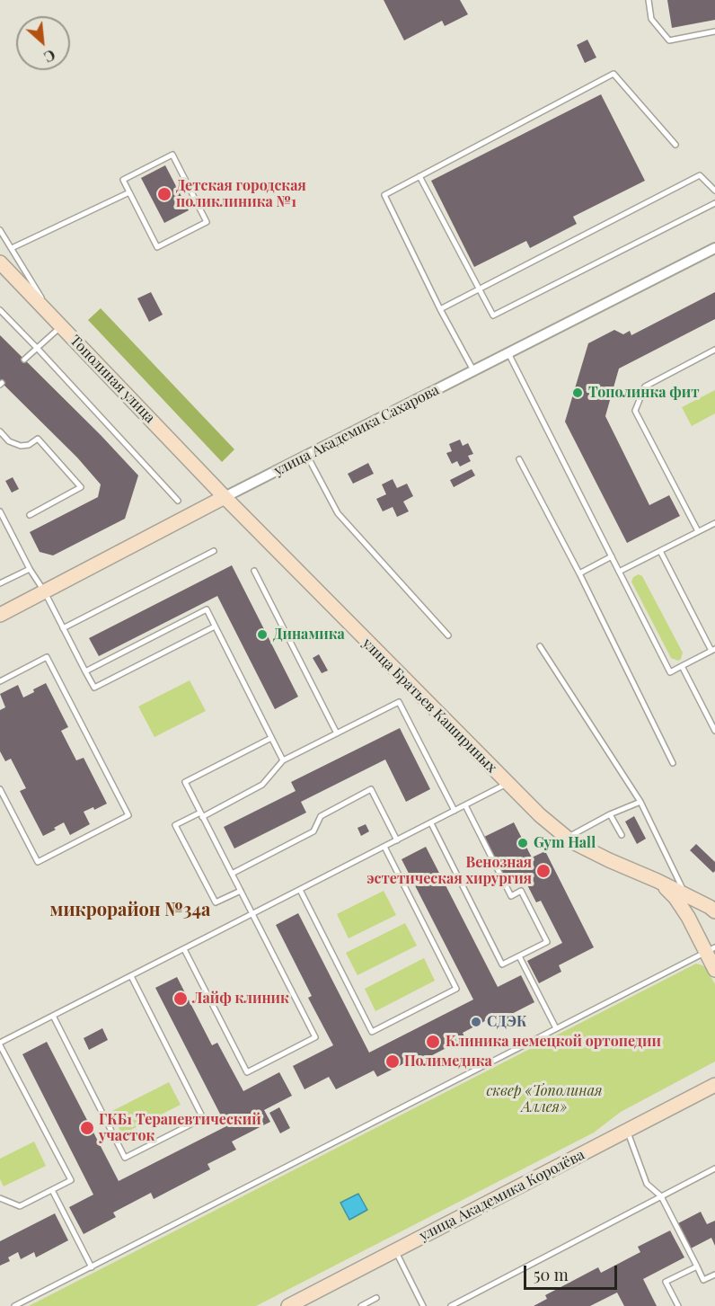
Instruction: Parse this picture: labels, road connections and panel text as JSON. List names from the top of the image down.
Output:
{
  "streets": {
    "main road": [
      "Тополиная улица",
      "улица Академика Сахарова",
      "улица Братьев Кашириных",
      "улица Академика Королёва"
    ]
  },
  "crossings": [
    ["Тополиная улица", "улица Академика Сахарова"],
    ["Тополиная улица", "улица Братьев Кашириных"],
    ["улица Академика Сахарова", "улица Братьев Кашириных"]
  ],
  "districts": ["микрорайон №34а"],
  "parks": ["сквер «Тополиная Аллея»"],
  "places": [
    "Детская городская поликлиника №1",
    "Тополинка фит",
    "Динамика",
    "Gym Hall",
    "Венозная эстетическая хирургия",
    "Лайф клиник",
    "СДЭК",
    "Клиника немецкой ортопедии",
    "Полимедика",
    "ГКБ1 Терапевтический участок"
  ],
  "scale_bar": "50 m",
  "north": "bottom right"
}
